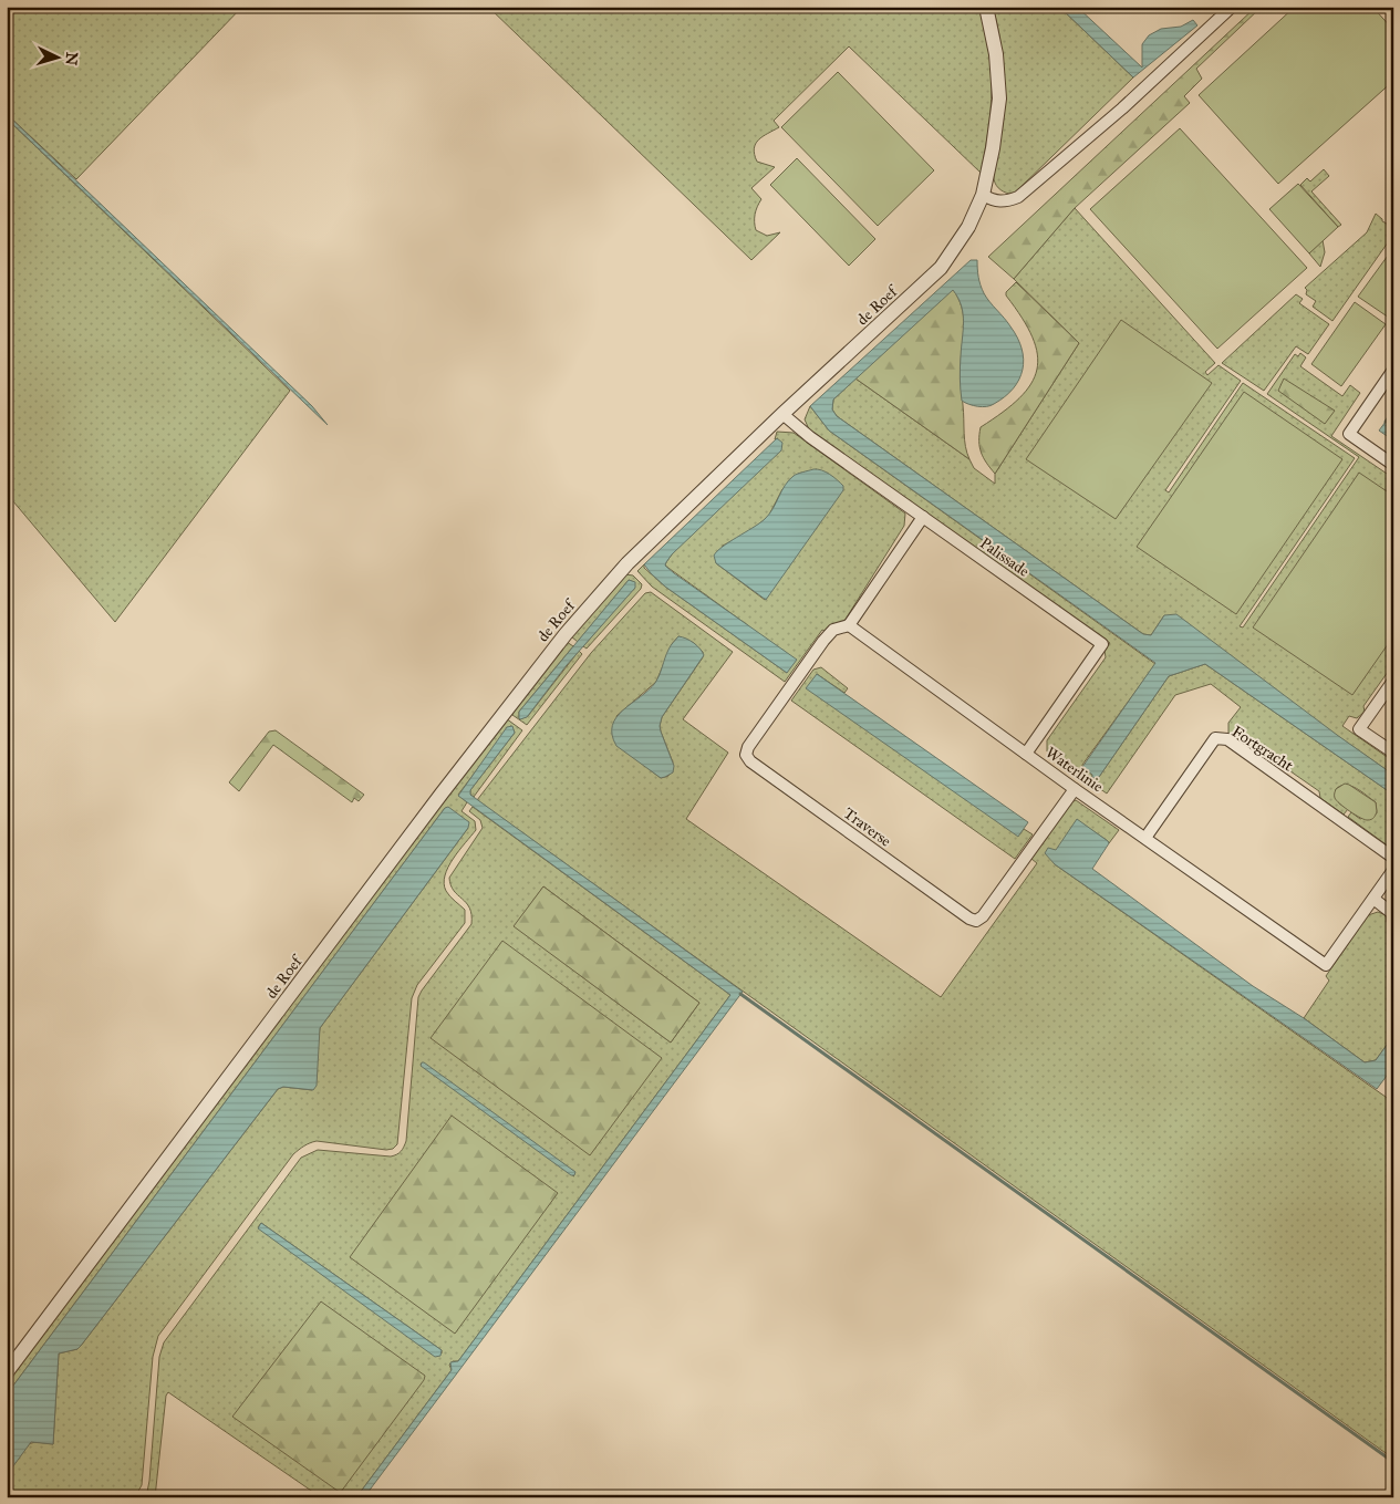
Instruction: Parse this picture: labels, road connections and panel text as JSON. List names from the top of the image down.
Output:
{
  "streets": {
    "street": [
      "de Roef",
      "Palissade",
      "Fortgracht",
      "Waterlinie",
      "Traverse"
    ]
  },
  "crossings": [
    ["de Roef", "Palissade"],
    ["Palissade", "Waterlinie"],
    ["Fortgracht", "Waterlinie"],
    ["Waterlinie", "Traverse"]
  ],
  "north": "right"
}
